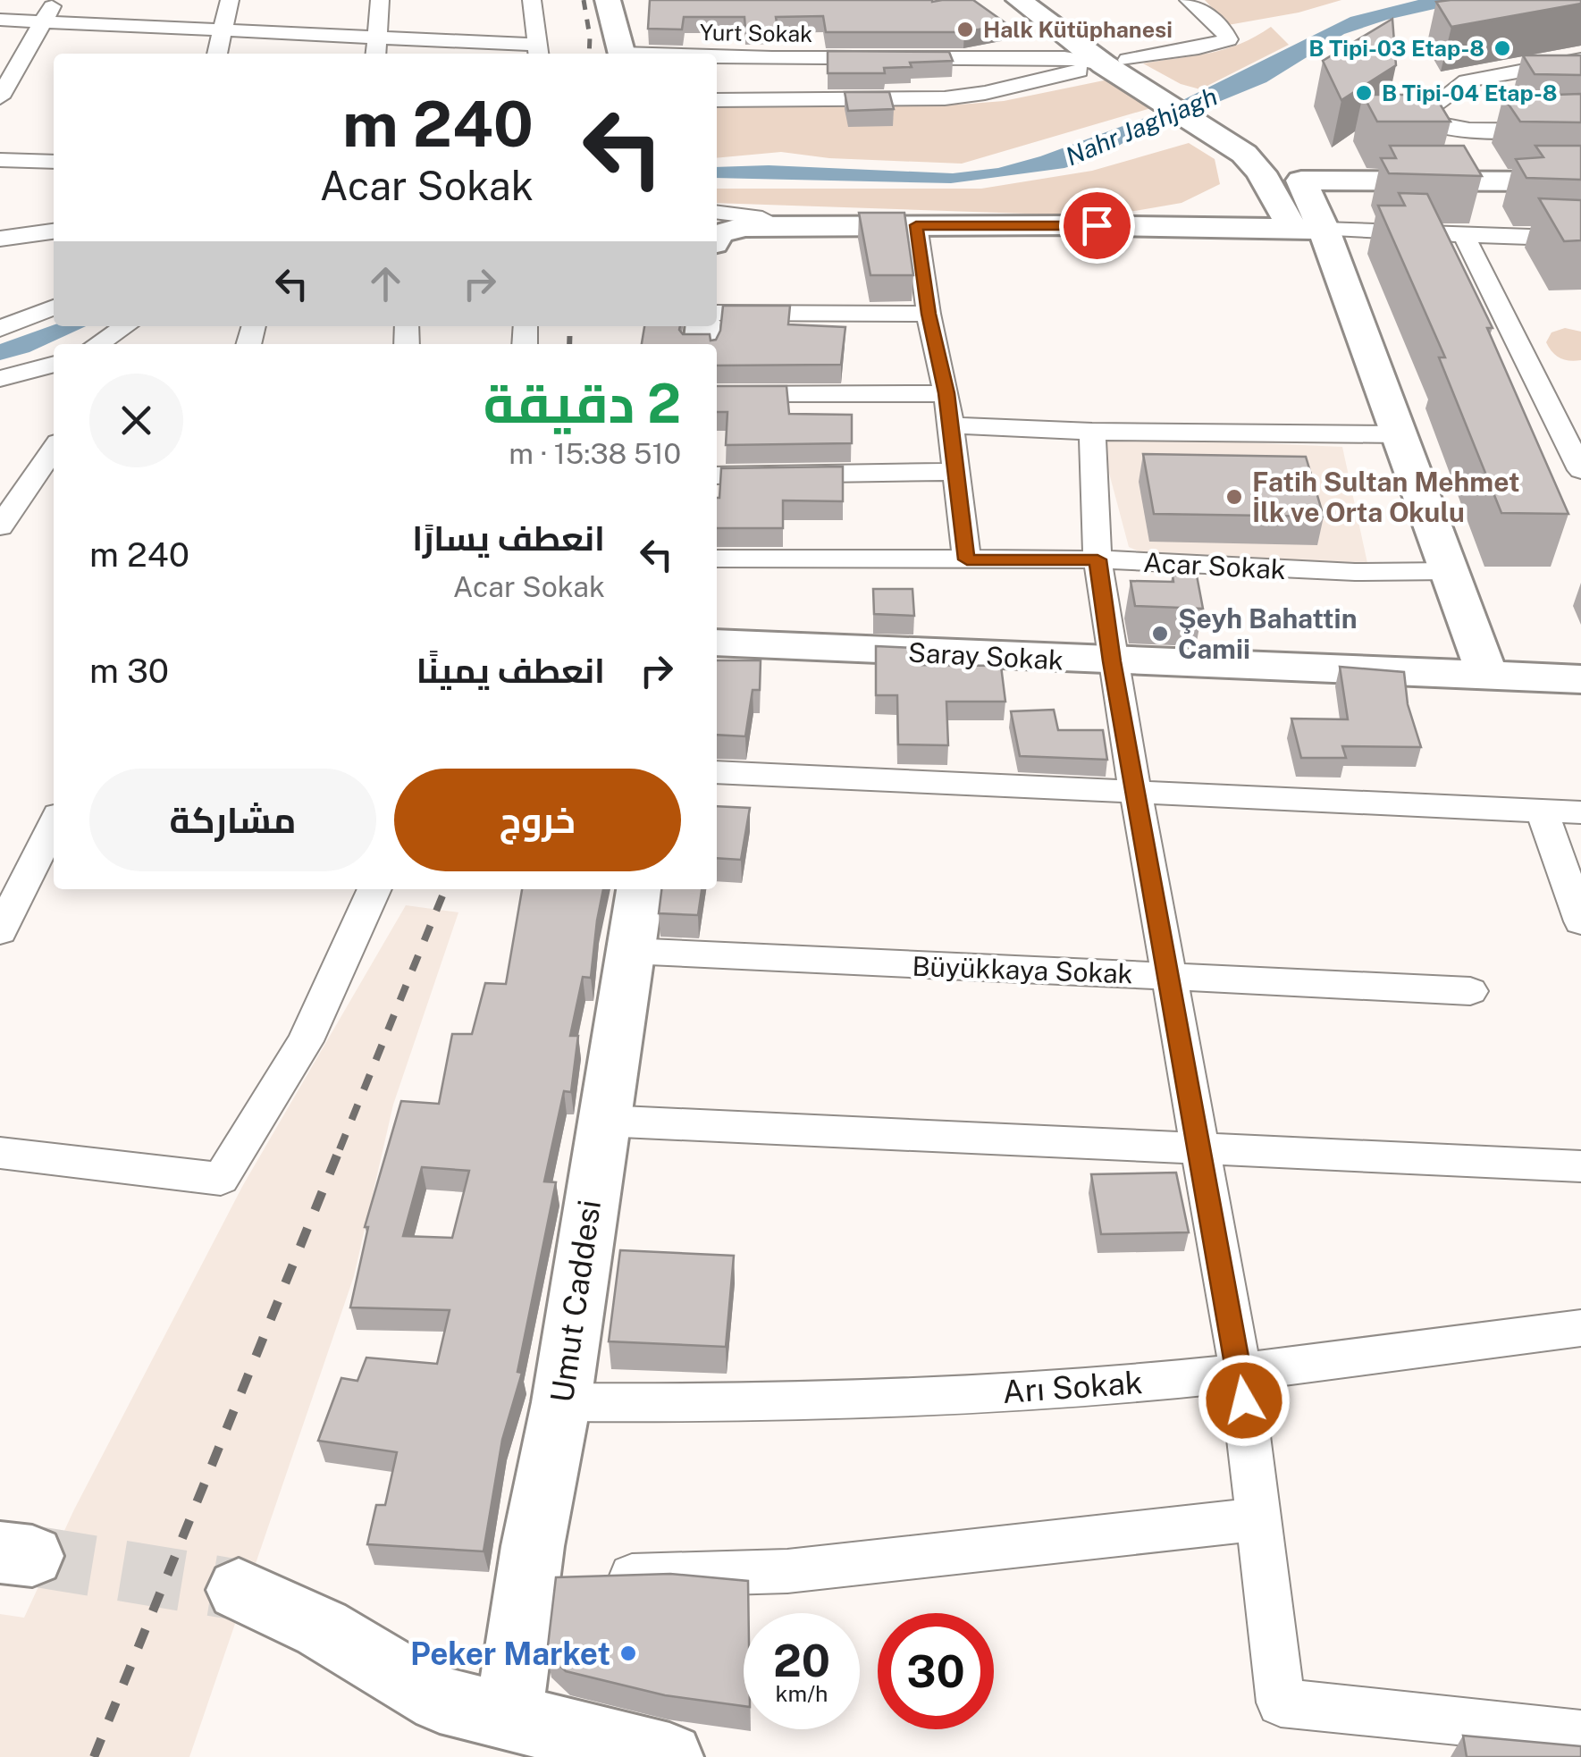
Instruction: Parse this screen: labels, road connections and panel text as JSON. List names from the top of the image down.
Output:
{
  "streets": {
    "street": [
      "Yurt Sokak",
      "Acar Sokak",
      "Saray Sokak",
      "Büyükkaya Sokak",
      "Umut Caddesi",
      "Arı Sokak"
    ]
  },
  "crossings": [
    ["Büyükkaya Sokak", "Umut Caddesi"],
    ["Umut Caddesi", "Arı Sokak"]
  ],
  "water": ["Nahr Jaghjagh"],
  "places": [
    "Halk Kütüphanesi",
    "B Tipi-03 Etap-8",
    "B Tipi-04 Etap-8",
    "Fatih Sultan Mehmet İlk ve Orta Okulu",
    "Şeyh Bahattin Camii",
    "Peker Market"
  ],
  "page": {
    "turn": ["240 m", "Acar Sokak"],
    "heading": ["2 دقيقة", "510 m · 15:38"],
    "list": [
      {
        "name": "انعطف يسارًا",
        "note": "Acar Sokak",
        "value": "240 m"
      },
      {
        "name": "انعطف يمينًا",
        "value": "30 m"
      }
    ],
    "buttons": ["خروج", "مشاركة"],
    "speed": "20 km/h",
    "limit": "30"
  }
}
